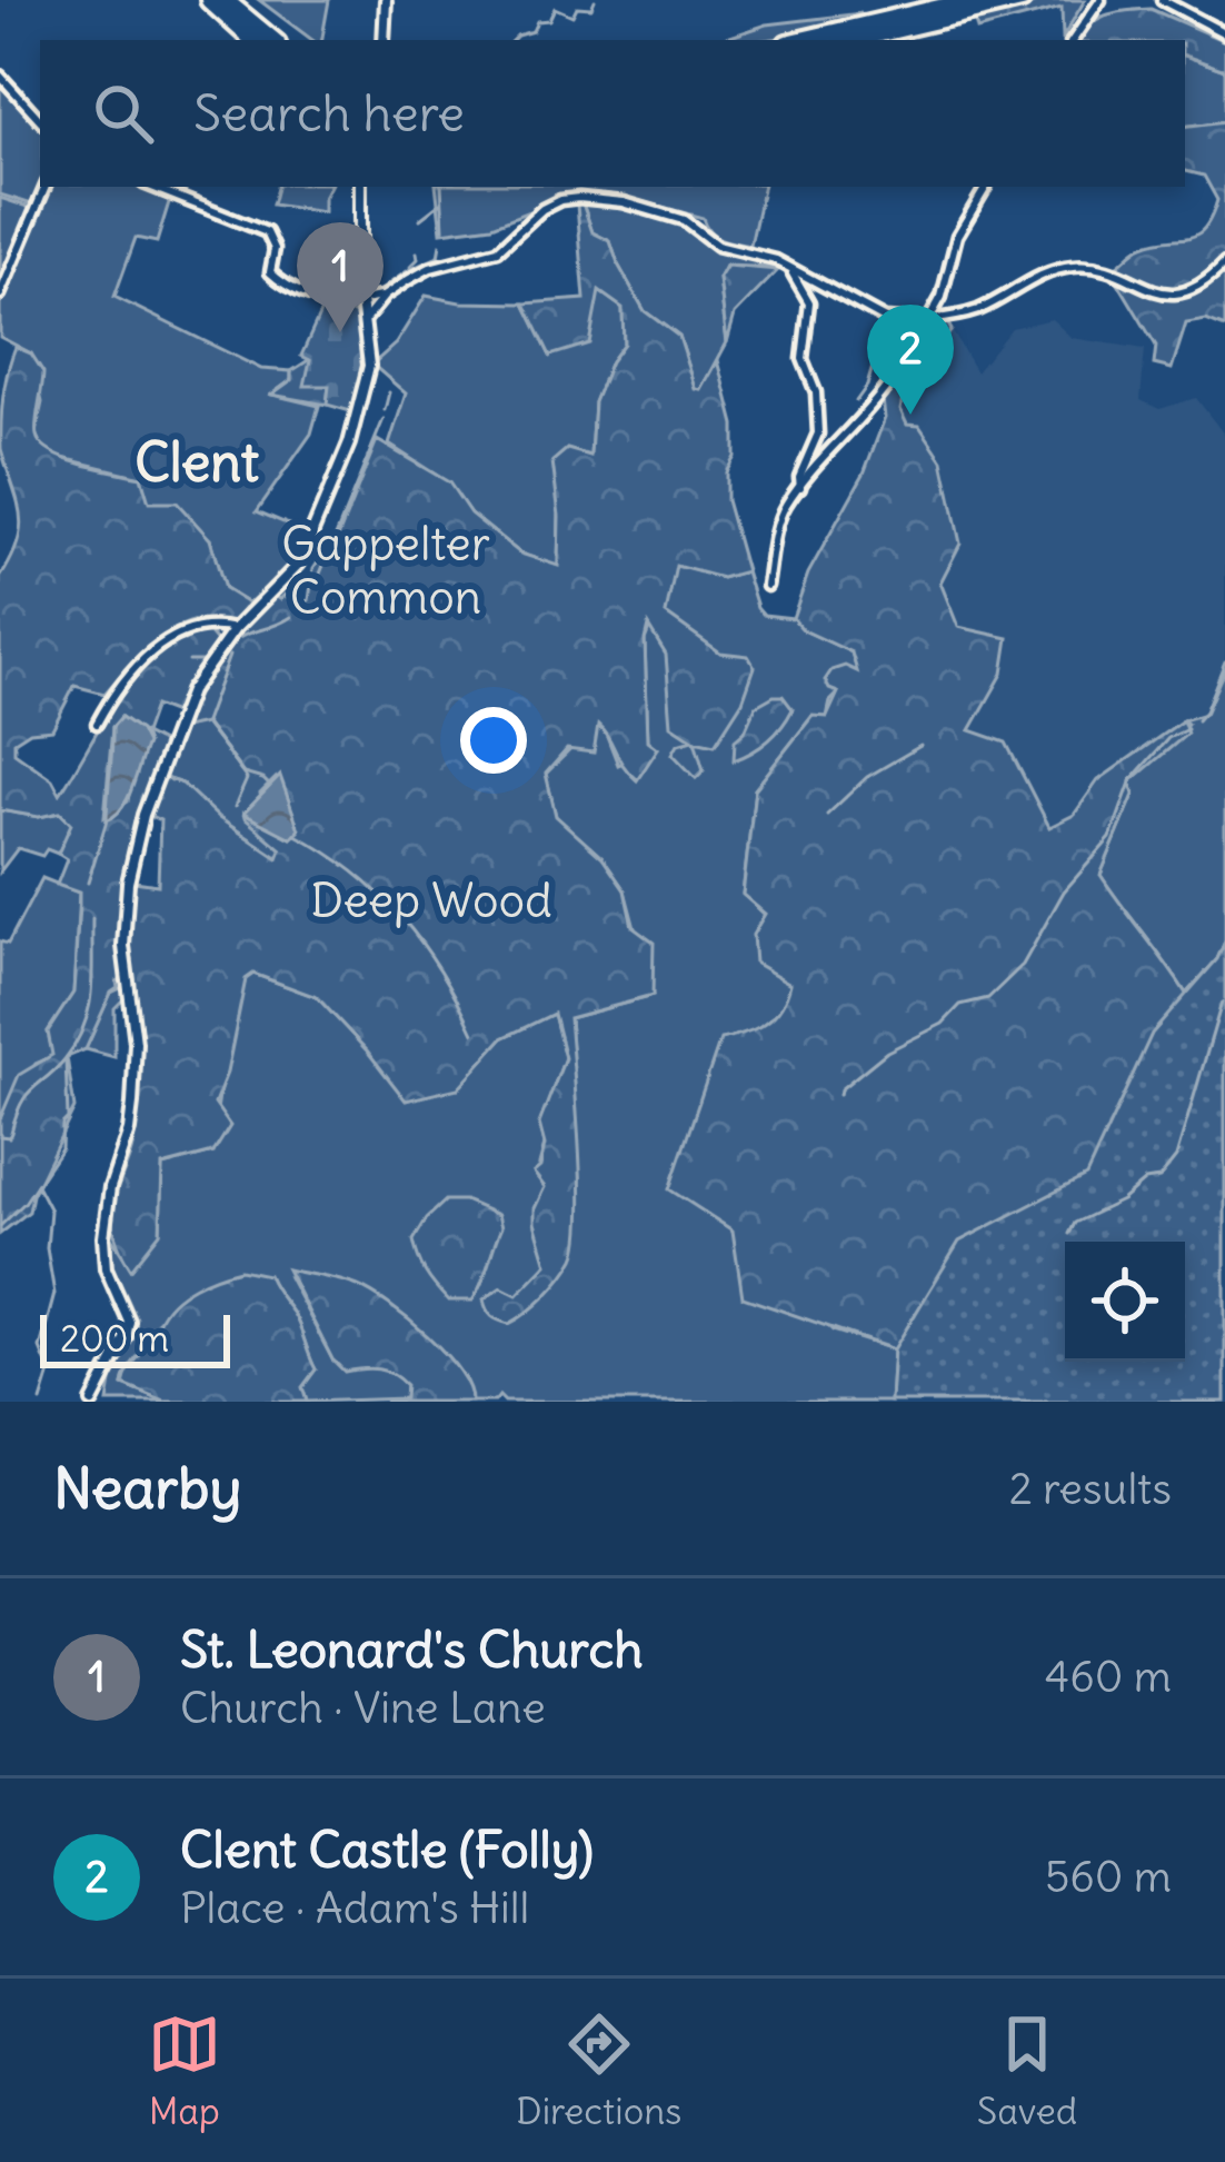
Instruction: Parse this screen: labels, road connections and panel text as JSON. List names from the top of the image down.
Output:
{
  "districts": ["Clent"],
  "parks": ["Gappelter Common", "Deep Wood"],
  "scale_bar": "200 m",
  "page": {
    "search": "Search here",
    "pins": ["1", "2"],
    "scale": "200 m",
    "heading": ["Nearby", "2 results"],
    "list": [
      {
        "mark": "1",
        "name": "St. Leonard's Church",
        "note": "Church · Vine Lane",
        "value": "460 m"
      },
      {
        "mark": "2",
        "name": "Clent Castle (Folly)",
        "note": "Place · Adam's Hill",
        "value": "560 m"
      }
    ],
    "nav": ["Map", "Directions", "Saved"]
  }
}
